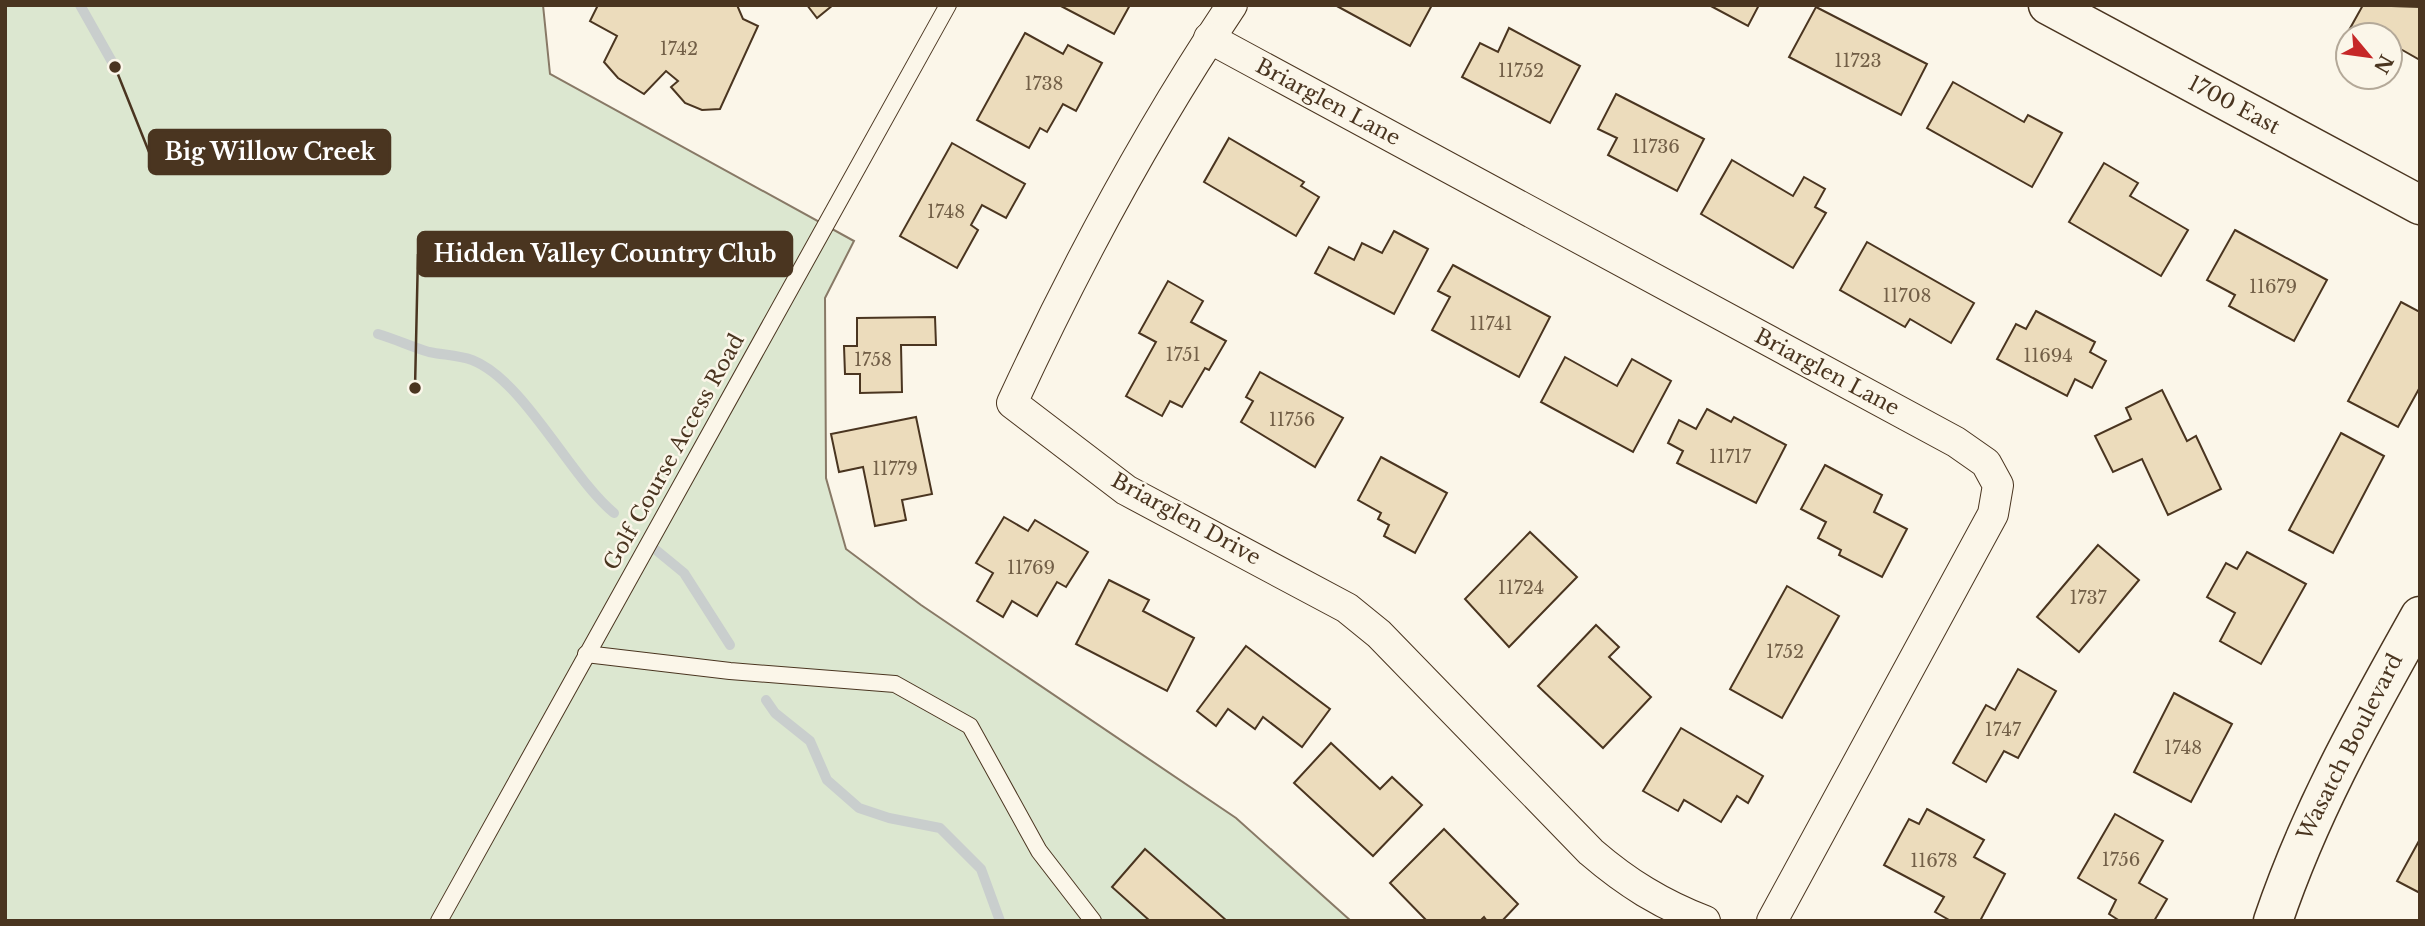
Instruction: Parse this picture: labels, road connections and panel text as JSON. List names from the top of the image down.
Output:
{
  "streets": {
    "main road": ["1700 East", "Wasatch Boulevard"],
    "street": ["Briarglen Lane", "Briarglen Drive"],
    "lane": ["Golf Course Access Road"]
  },
  "crossings": [
    ["Briarglen Lane", "Briarglen Drive"]
  ],
  "places": ["Big Willow Creek", "Hidden Valley Country Club"],
  "house_numbers": [
    "1742",
    "11723",
    "11752",
    "1738",
    "11736",
    "1748",
    "11679",
    "11708",
    "11741",
    "1751",
    "11694",
    "1758",
    "11756",
    "11717",
    "11779",
    "11769",
    "11724",
    "1737",
    "1752",
    "1747",
    "1748",
    "1756",
    "11678"
  ],
  "north": "bottom right"
}
